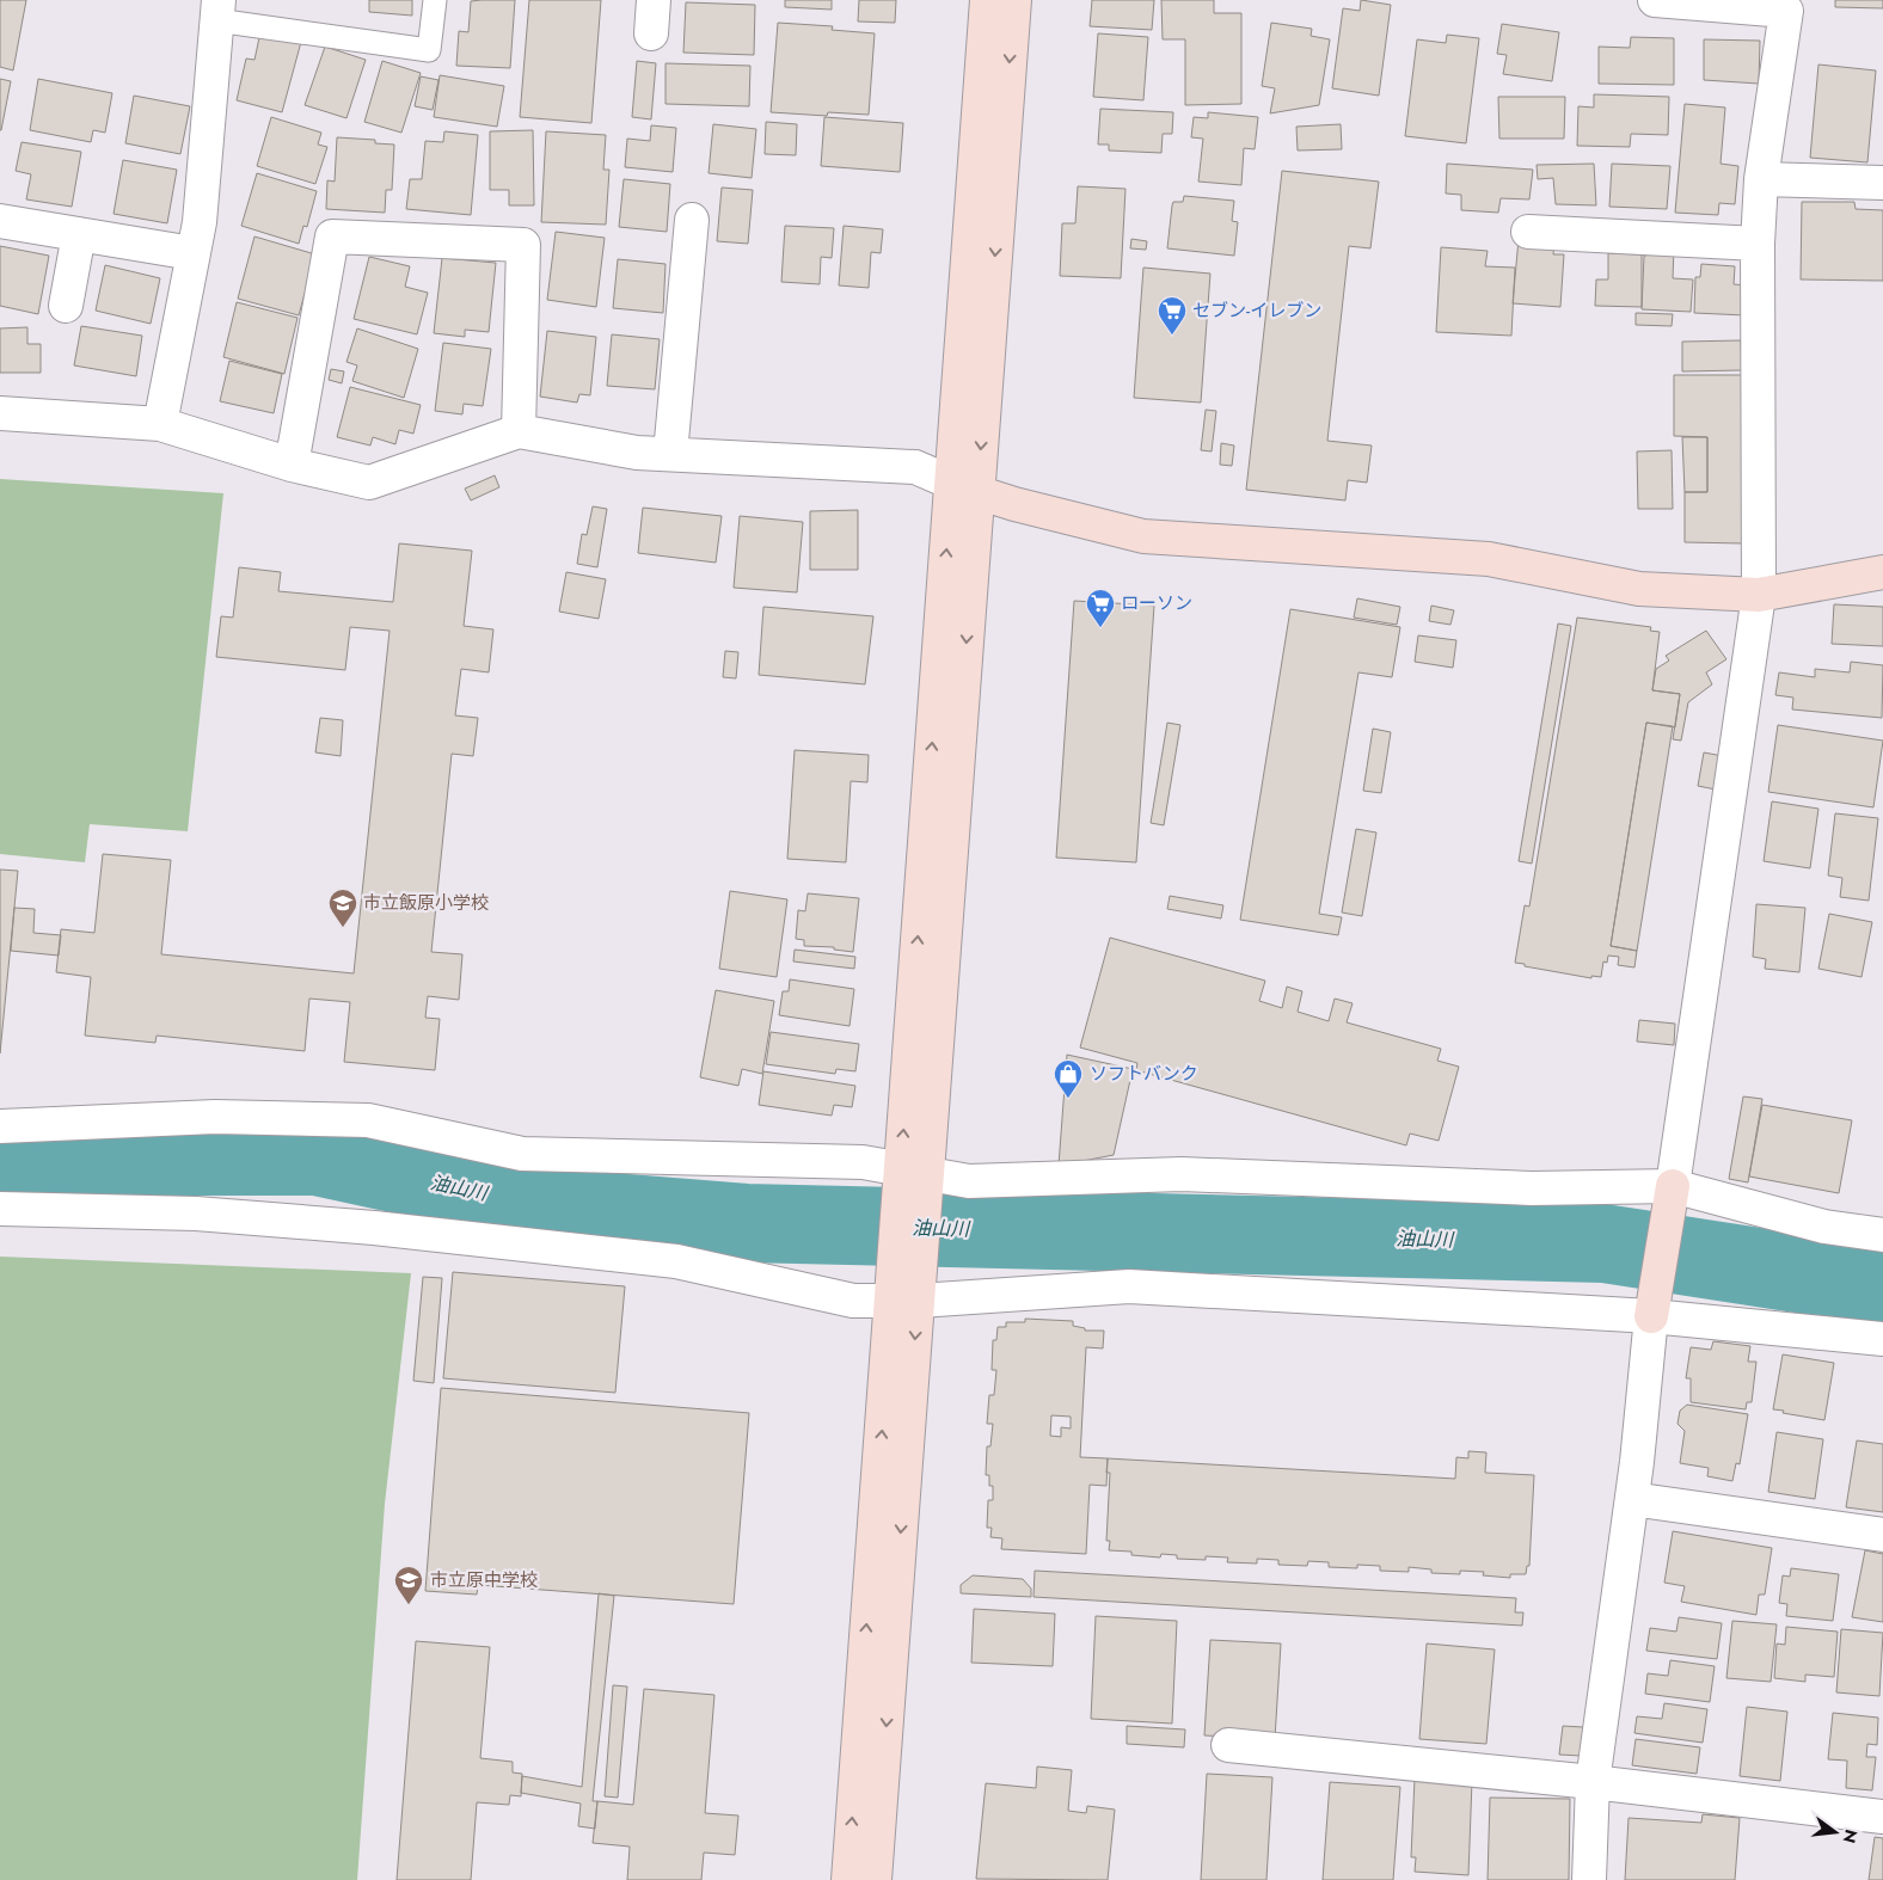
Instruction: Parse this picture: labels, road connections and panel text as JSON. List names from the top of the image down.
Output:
{
  "water": ["油山川"],
  "places": {
    "supermarket": ["セブン-イレブン", "ローソン"],
    "school or university": ["市立飯原小学校", "市立原中学校"],
    "shop": ["ソフトバンク"]
  },
  "north": "right"
}
